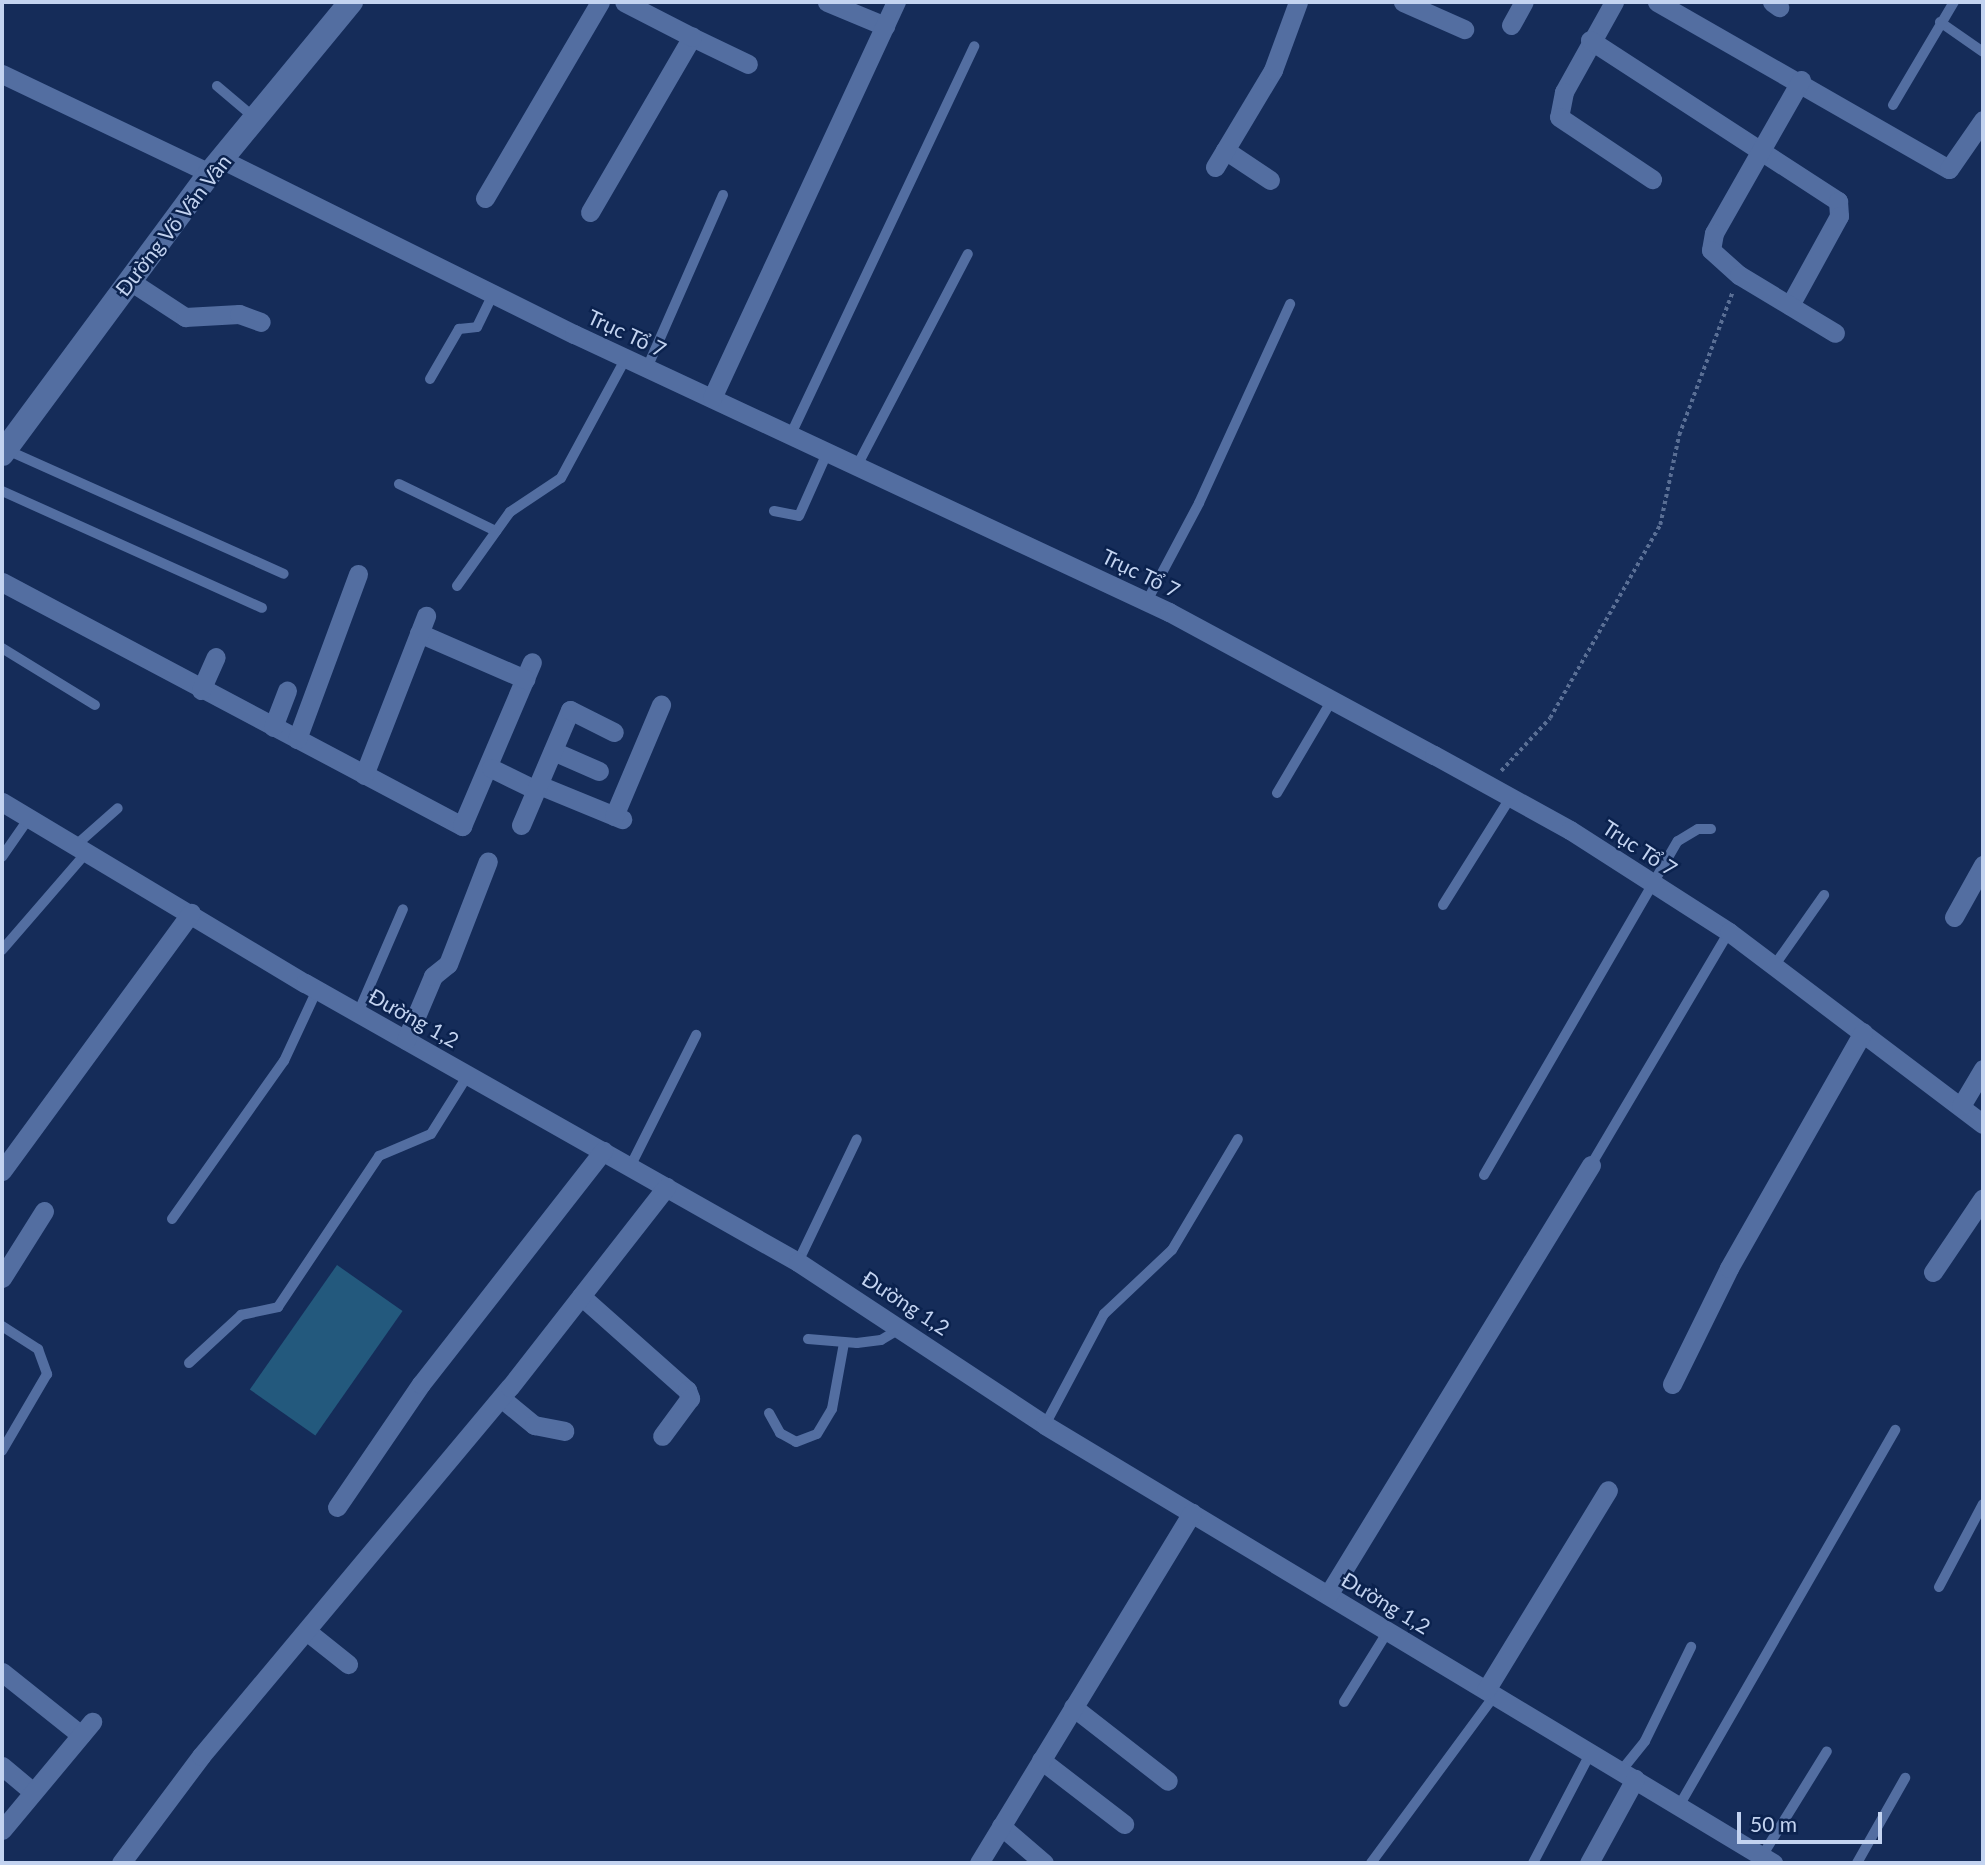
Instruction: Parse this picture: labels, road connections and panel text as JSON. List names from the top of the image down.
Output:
{
  "streets": {
    "street": ["Đường Võ Văn Vân", "Trục Tổ 7", "Đường 1,2"]
  },
  "crossings": [
    ["Đường Võ Văn Vân", "Trục Tổ 7"]
  ],
  "scale_bar": "50 m"
}
